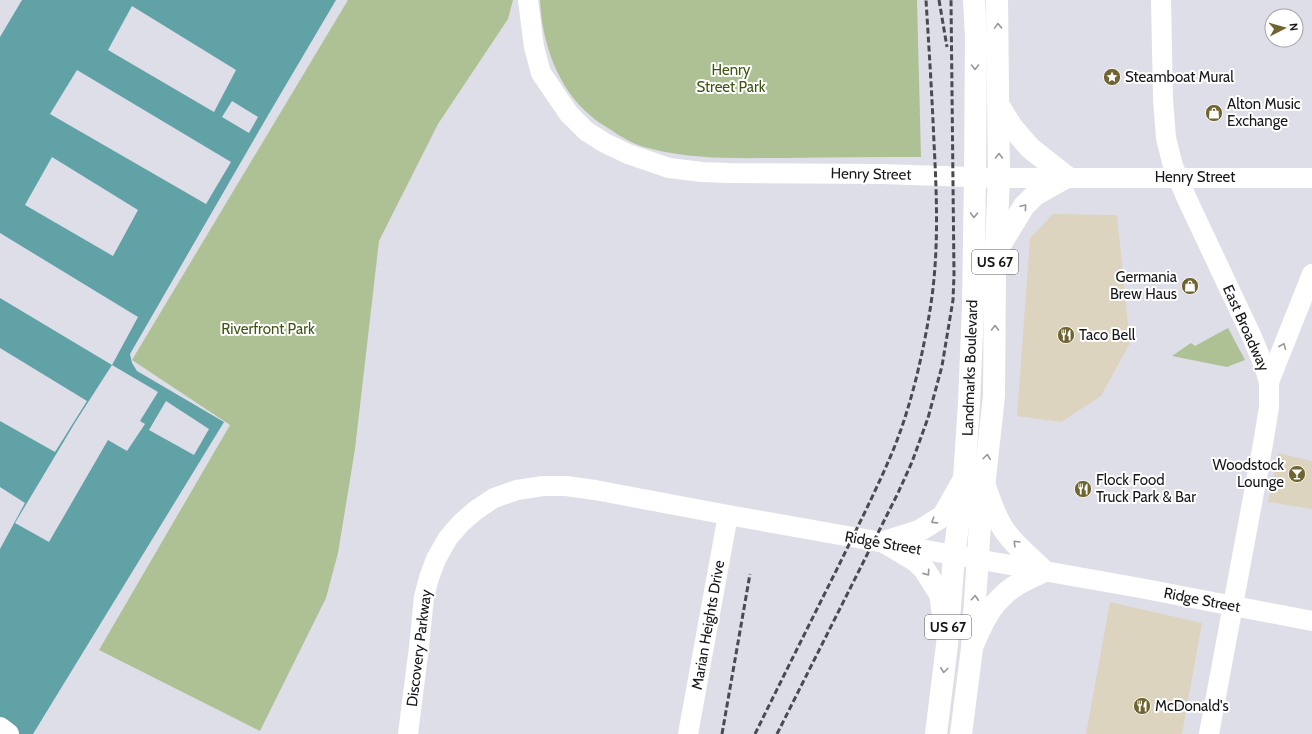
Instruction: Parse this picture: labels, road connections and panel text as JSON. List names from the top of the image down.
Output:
{
  "streets": {
    "main road": ["US 67", "Landmarks Boulevard"],
    "street": [
      "Henry Street",
      "East Broadway",
      "Ridge Street",
      "Marian Heights Drive",
      "Discovery Parkway"
    ]
  },
  "crossings": [
    ["Henry Street", "East Broadway"],
    ["Henry Street", "Landmarks Boulevard"],
    ["East Broadway", "Ridge Street"],
    ["Landmarks Boulevard", "Ridge Street"],
    ["Ridge Street", "Marian Heights Drive"],
    ["Ridge Street", "Discovery Parkway"]
  ],
  "parks": ["Henry Street Park", "Riverfront Park"],
  "places": {
    "place": ["Steamboat Mural"],
    "shop": ["Alton Music Exchange", "Germania Brew Haus"],
    "restaurant": ["Taco Bell", "Flock Food Truck Park & Bar", "McDonald's"],
    "bar": ["Woodstock Lounge"]
  },
  "north": "right"
}
